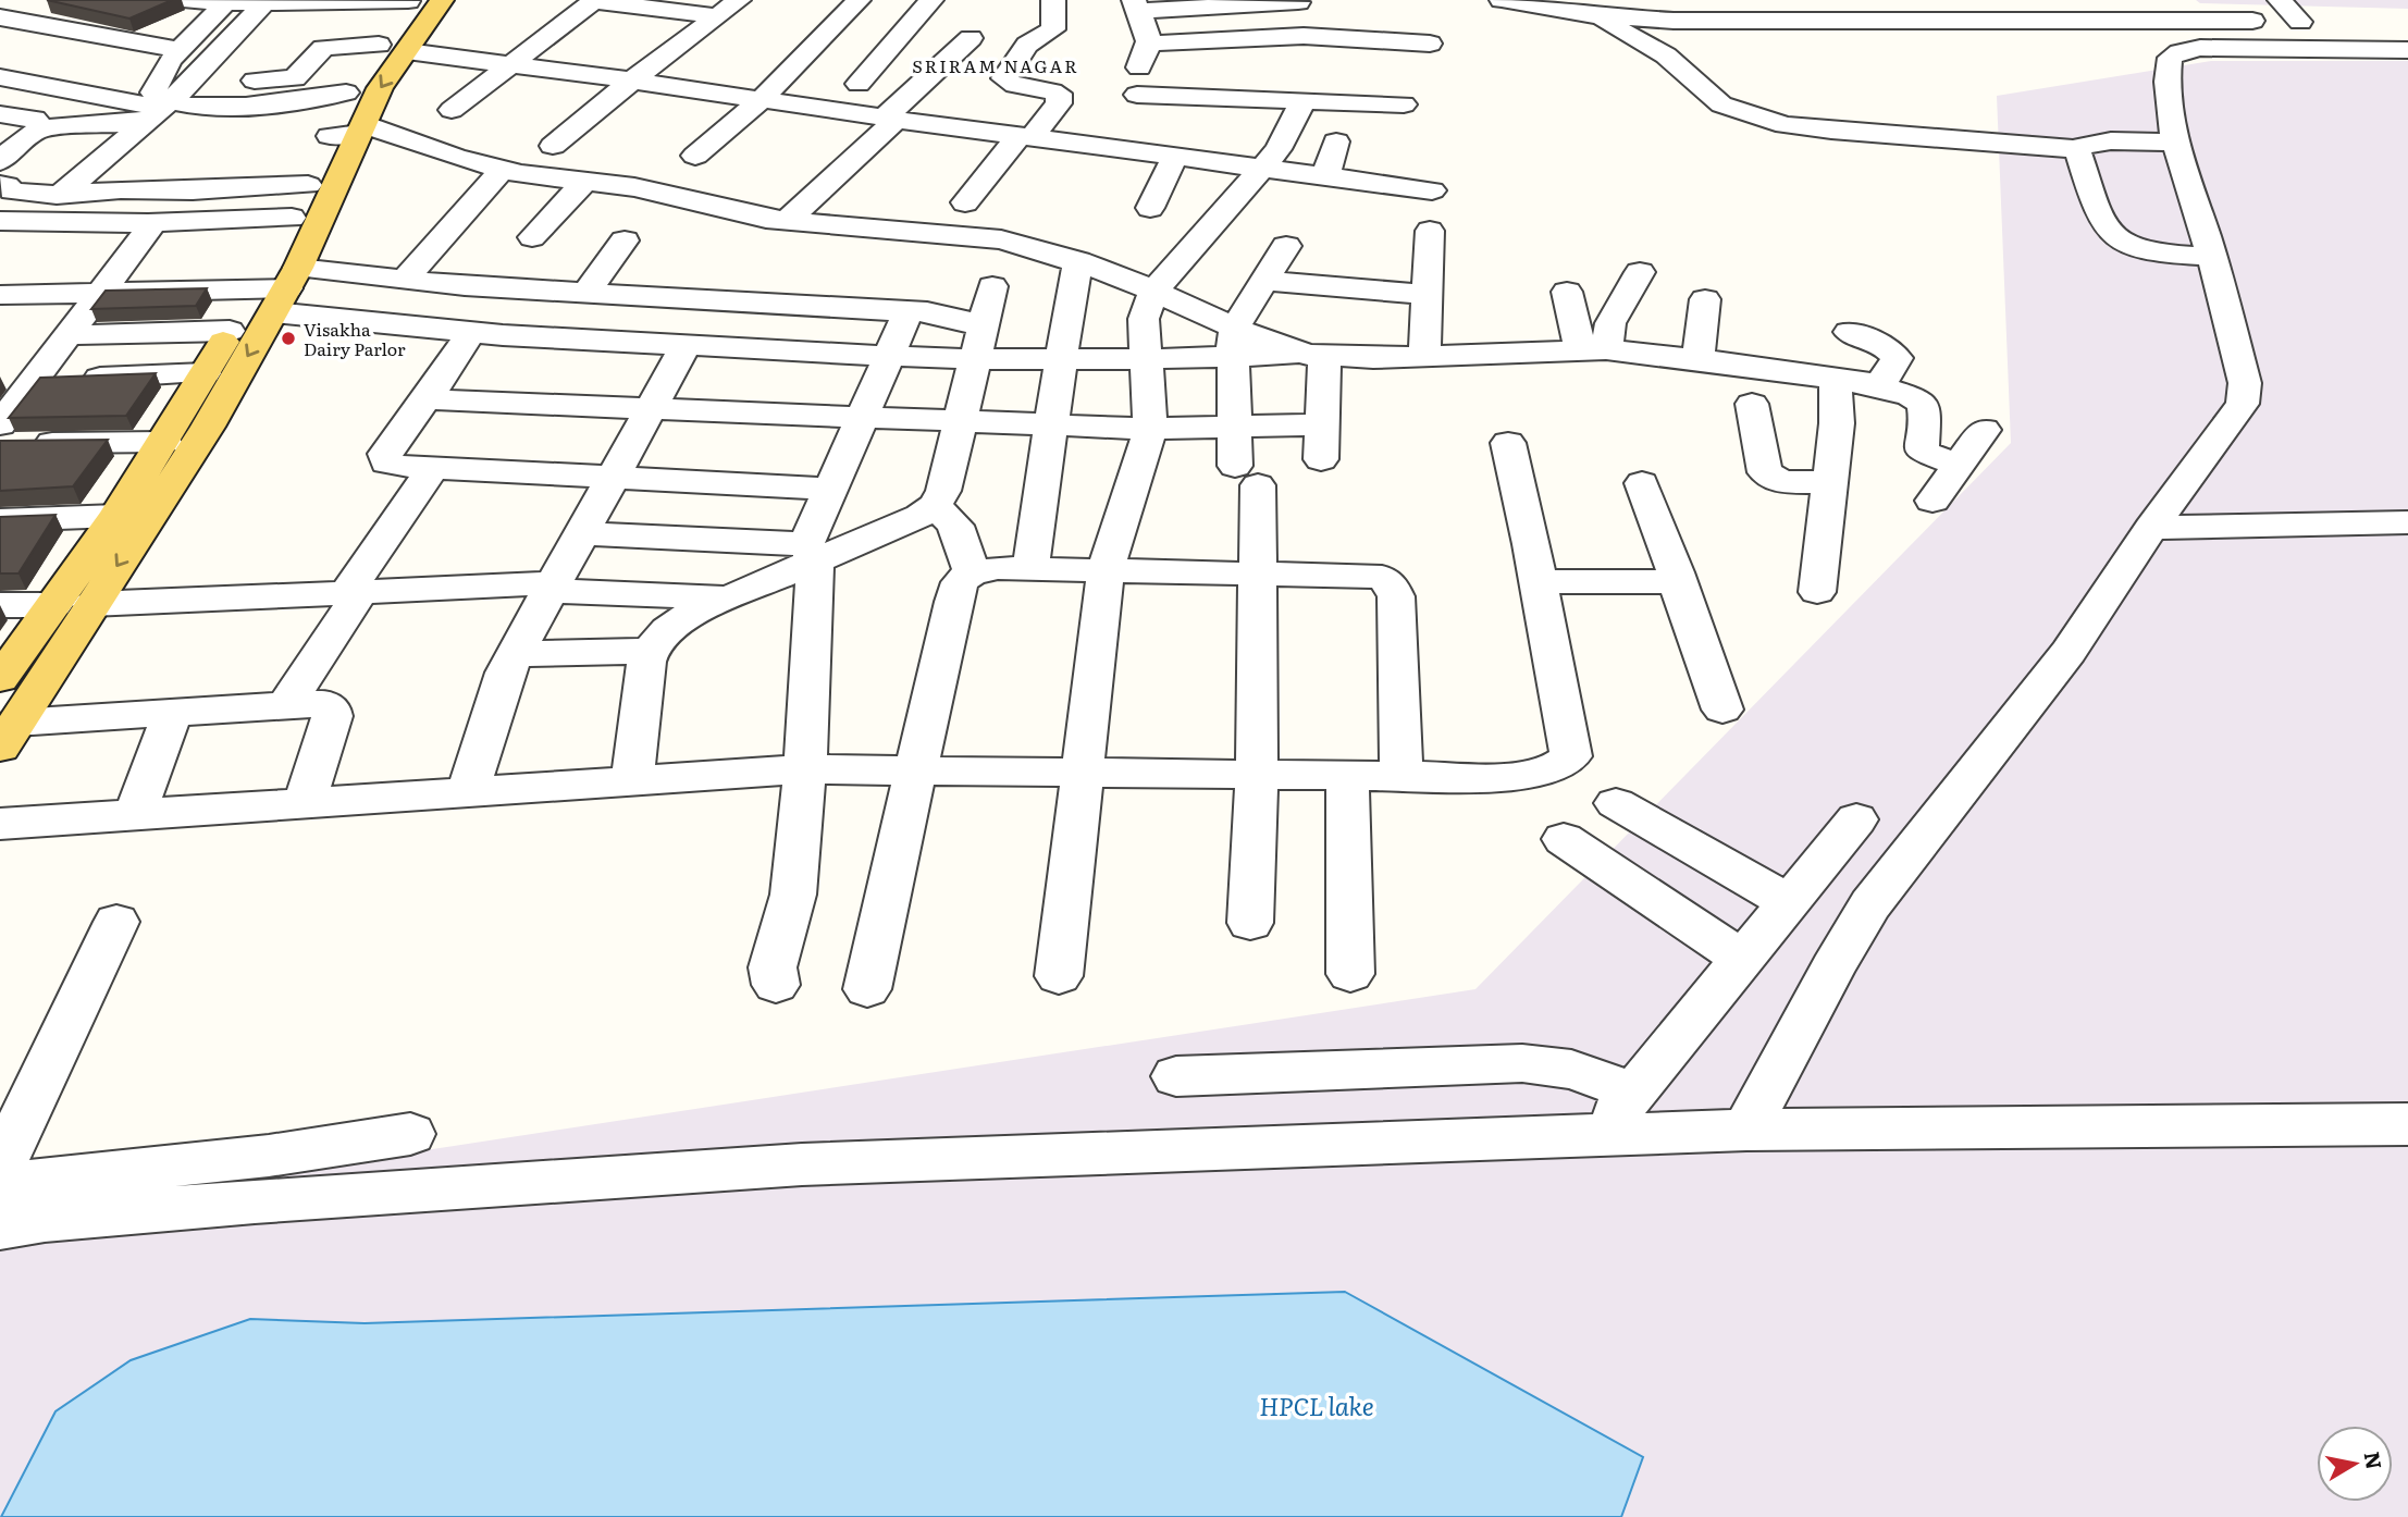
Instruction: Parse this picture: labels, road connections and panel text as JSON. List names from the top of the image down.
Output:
{
  "districts": ["SRIRAM NAGAR"],
  "water": ["HPCL lake"],
  "places": ["Visakha Dairy Parlor"],
  "north": "right"
}
